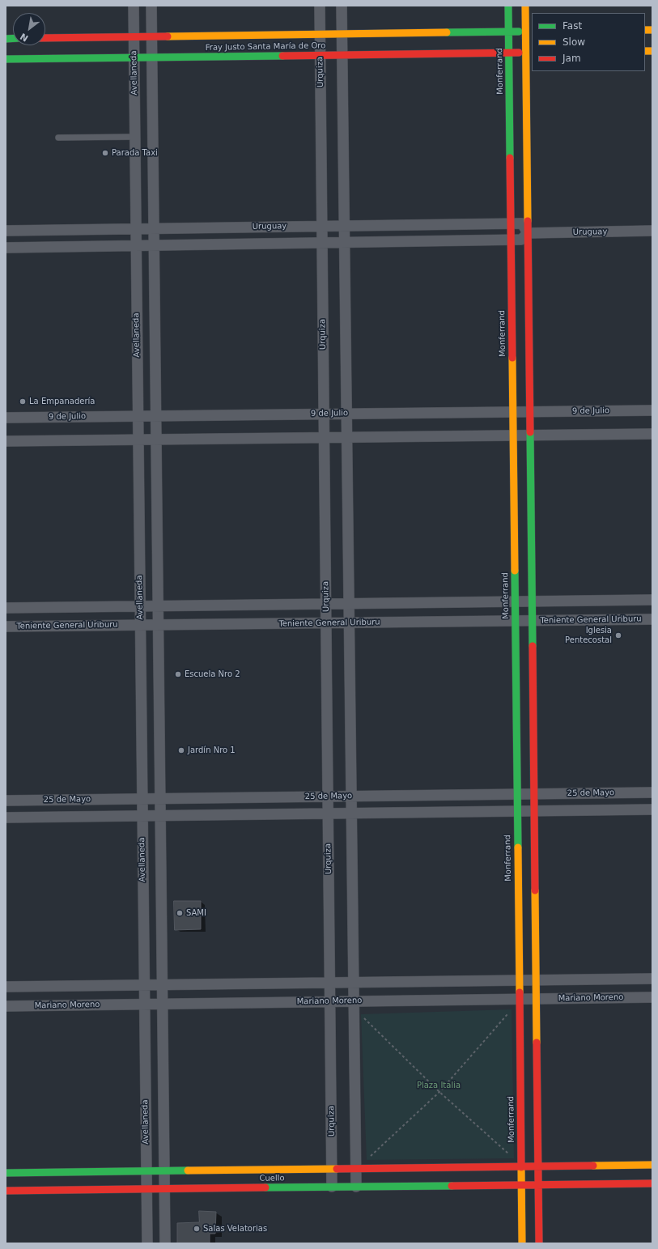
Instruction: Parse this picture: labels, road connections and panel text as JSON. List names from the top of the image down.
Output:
{
  "streets": {
    "street": [
      "Fray Justo Santa María de Oro",
      "Monferrand",
      "Urquiza",
      "Avellaneda",
      "Uruguay",
      "9 de Julio",
      "Teniente General Uriburu",
      "25 de Mayo",
      "Mariano Moreno",
      "Cuello"
    ]
  },
  "crossings": [
    ["Fray Justo Santa María de Oro", "Monferrand"],
    ["Fray Justo Santa María de Oro", "Urquiza"],
    ["Fray Justo Santa María de Oro", "Avellaneda"],
    ["Monferrand", "Uruguay"],
    ["Monferrand", "9 de Julio"],
    ["Monferrand", "Teniente General Uriburu"],
    ["Monferrand", "25 de Mayo"],
    ["Monferrand", "Mariano Moreno"],
    ["Monferrand", "Cuello"],
    ["Urquiza", "Uruguay"],
    ["Urquiza", "9 de Julio"],
    ["Urquiza", "Teniente General Uriburu"],
    ["Urquiza", "25 de Mayo"],
    ["Urquiza", "Mariano Moreno"],
    ["Urquiza", "Cuello"],
    ["Avellaneda", "Uruguay"],
    ["Avellaneda", "9 de Julio"],
    ["Avellaneda", "Teniente General Uriburu"],
    ["Avellaneda", "25 de Mayo"],
    ["Avellaneda", "Mariano Moreno"],
    ["Avellaneda", "Cuello"]
  ],
  "parks": ["Plaza Italia"],
  "places": [
    "Parada Taxi",
    "La Empanadería",
    "Iglesia Pentecostal",
    "Escuela Nro 2",
    "Jardín Nro 1",
    "SAMI",
    "Salas Velatorias"
  ],
  "legend": ["Fast", "Slow", "Jam"],
  "north": "bottom left"
}
